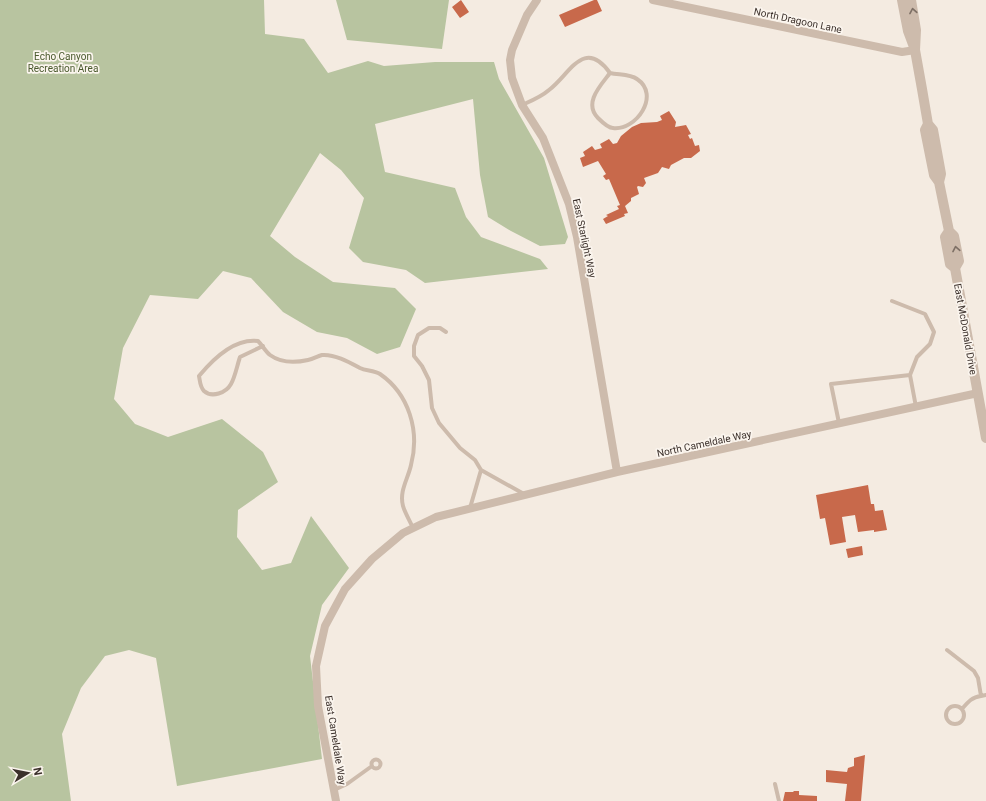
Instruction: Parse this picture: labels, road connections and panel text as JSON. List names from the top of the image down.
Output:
{
  "streets": {
    "street": [
      "North Dragoon Lane",
      "East Starlight Way",
      "East McDonald Drive",
      "North Cameldale Way",
      "East Cameldale Way"
    ]
  },
  "crossings": [
    ["North Dragoon Lane", "East McDonald Drive"],
    ["East Starlight Way", "North Cameldale Way"],
    ["East McDonald Drive", "North Cameldale Way"],
    ["North Cameldale Way", "East Cameldale Way"]
  ],
  "parks": ["Echo Canyon Recreation Area"],
  "north": "right"
}
